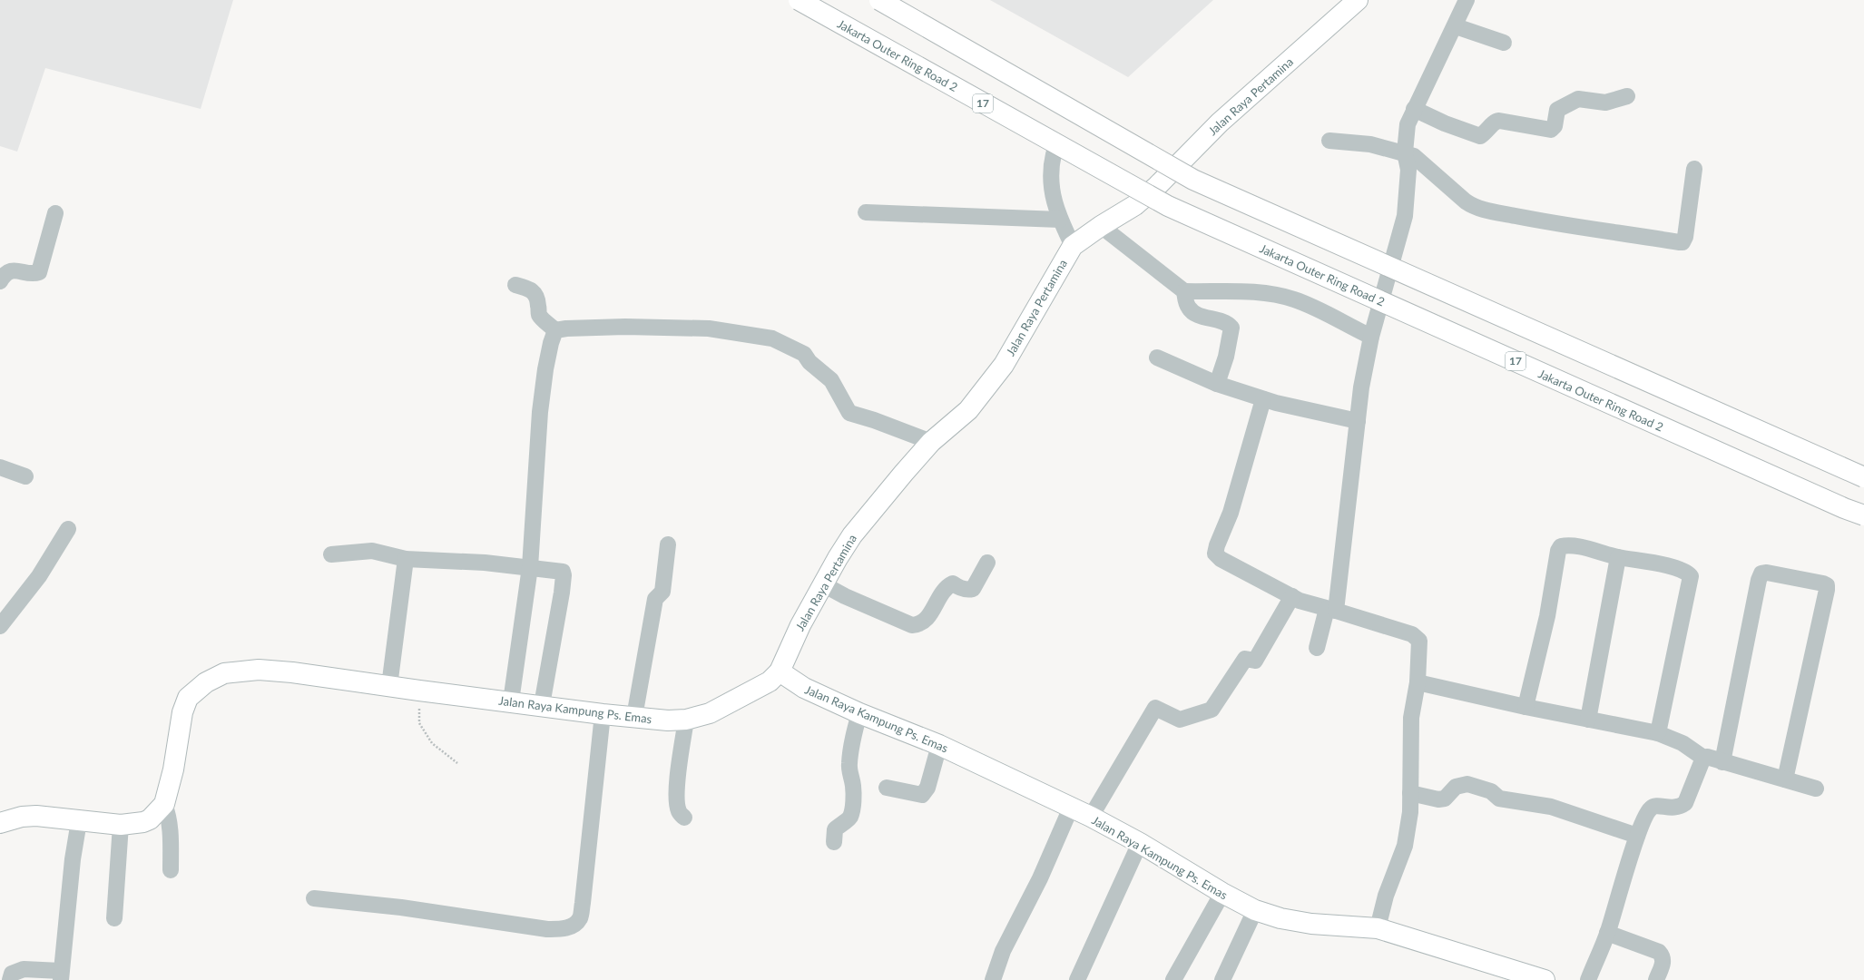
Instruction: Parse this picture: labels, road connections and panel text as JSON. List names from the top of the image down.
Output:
{
  "streets": {
    "main road": [
      "Jakarta Outer Ring Road 2",
      "Jalan Raya Pertamina",
      "17",
      "Jalan Raya Kampung Ps. Emas"
    ]
  },
  "crossings": [
    ["Jalan Raya Pertamina", "Jalan Raya Kampung Ps. Emas"]
  ]
}
